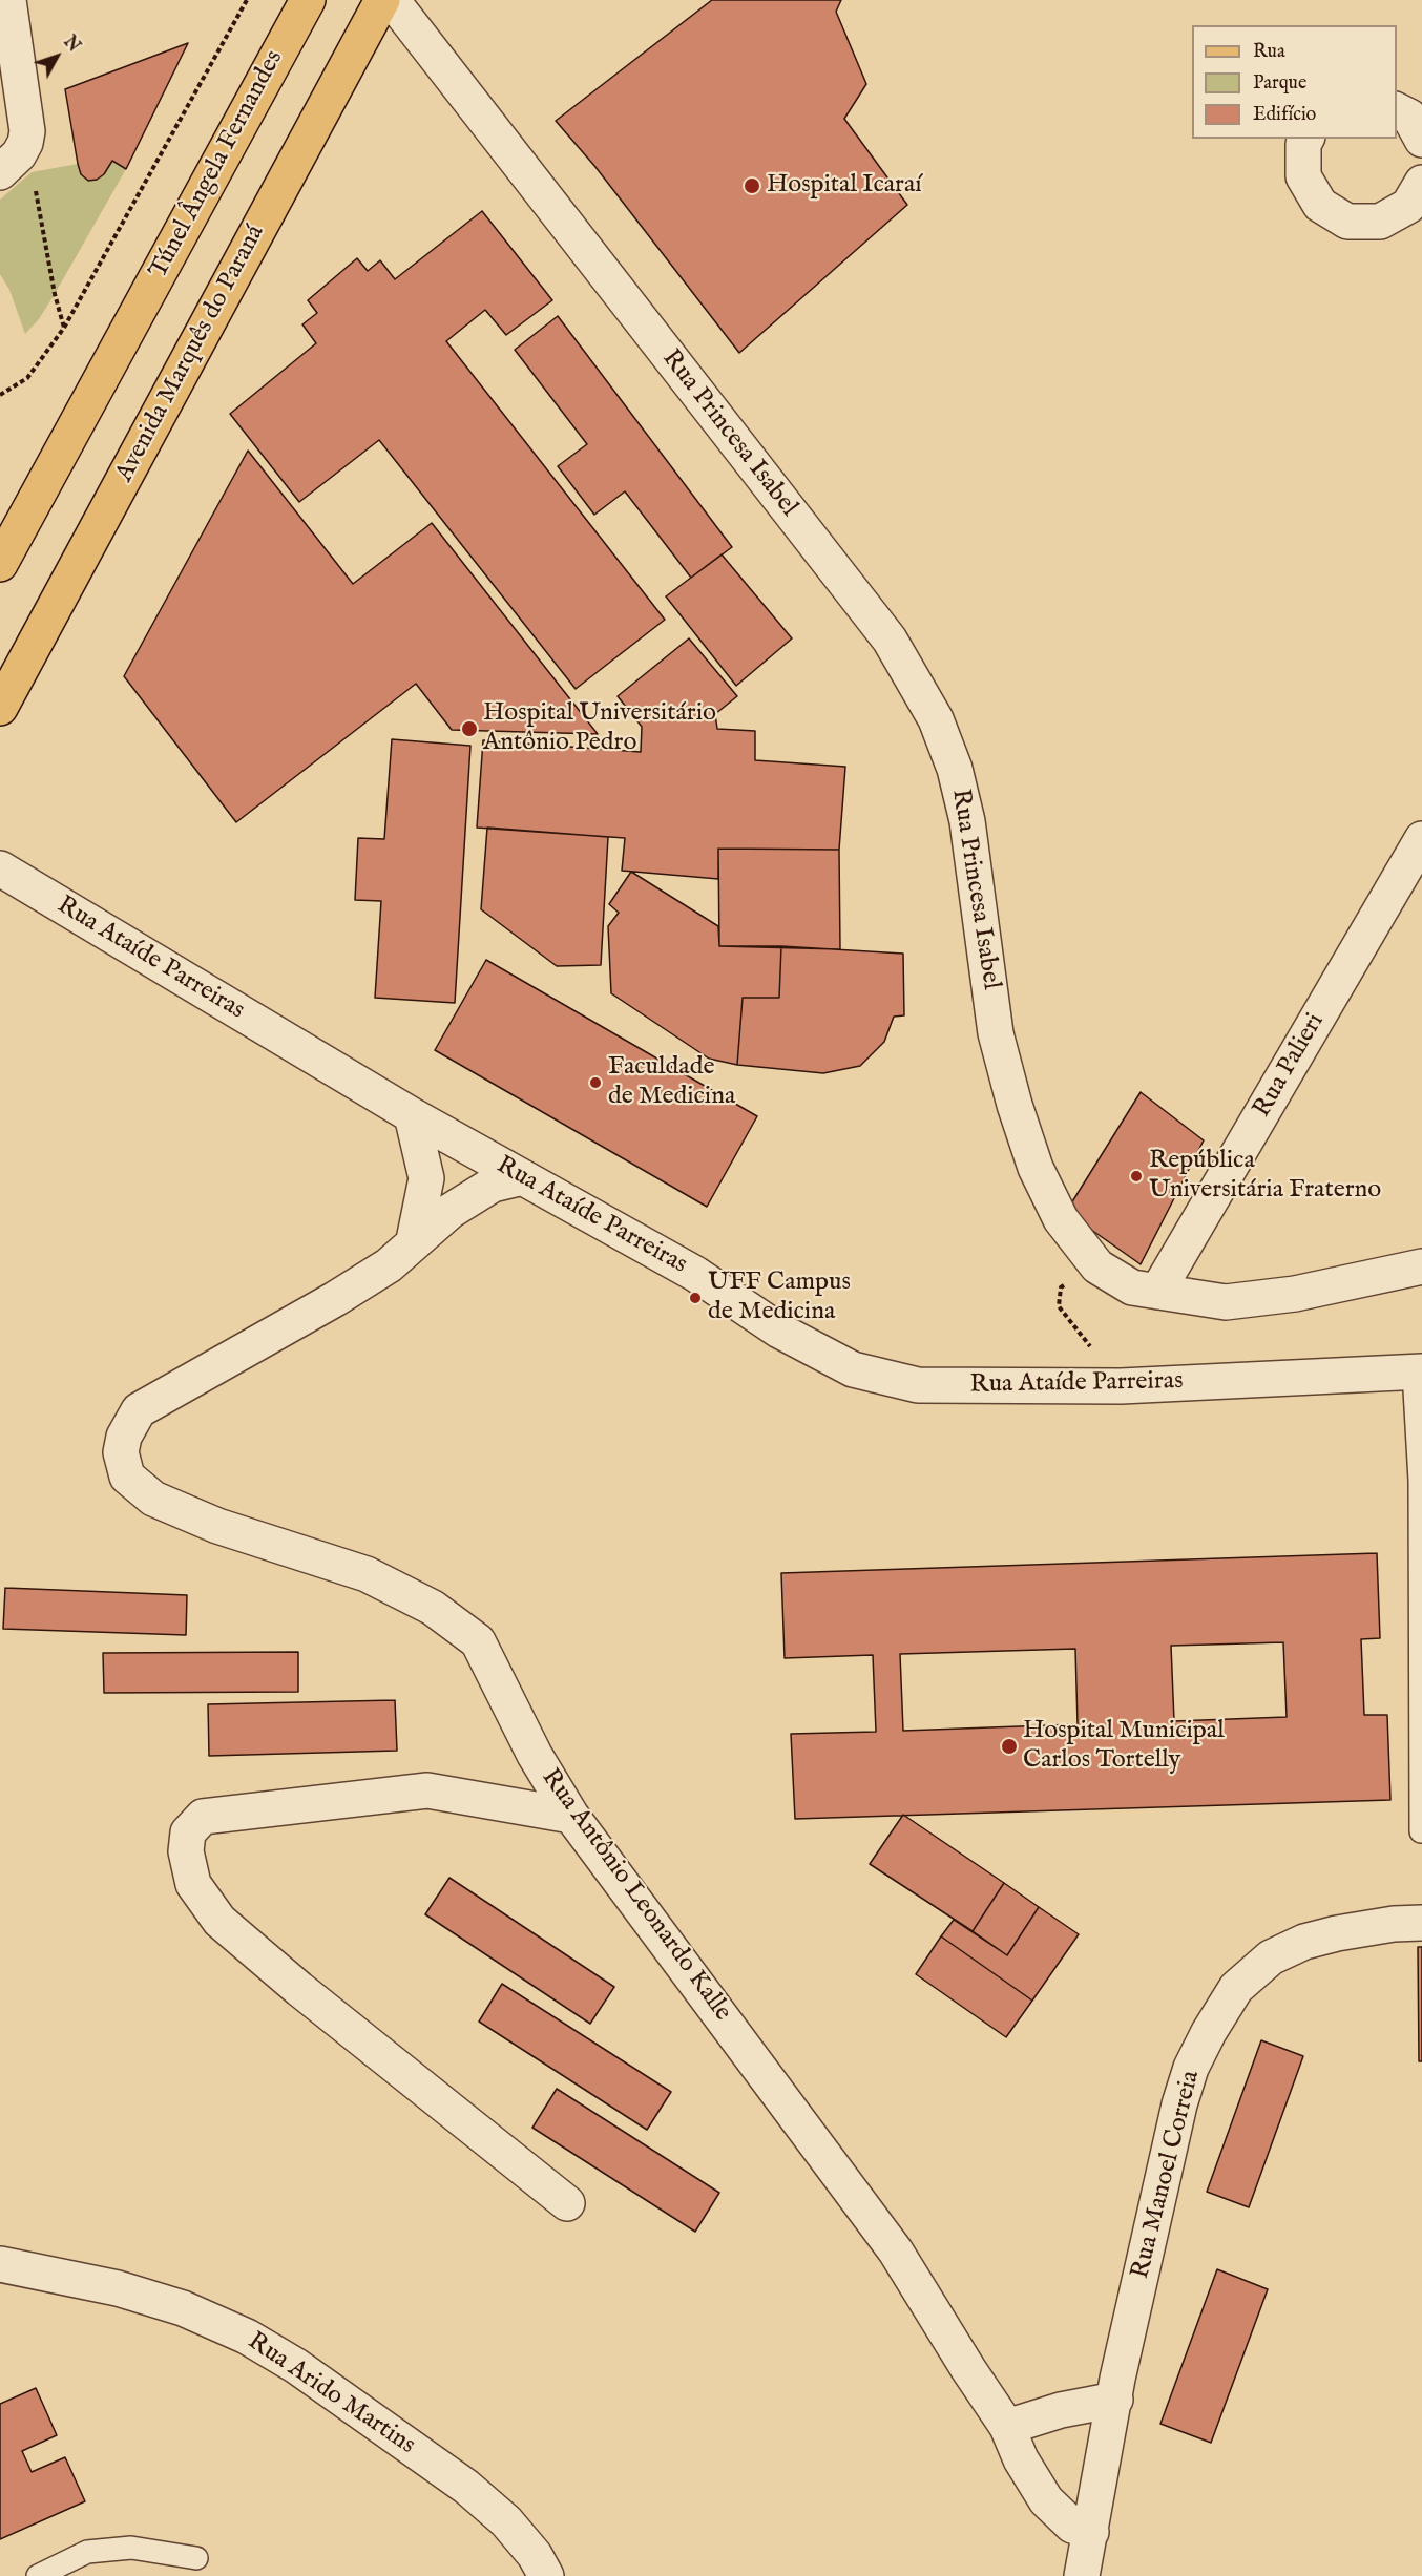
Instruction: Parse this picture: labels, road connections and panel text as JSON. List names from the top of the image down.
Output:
{
  "streets": {
    "main road": ["Túnel Ângela Fernandes", "Avenida Marquês do Paraná"],
    "street": [
      "Rua Princesa Isabel",
      "Rua Ataíde Parreiras",
      "Rua Palieri",
      "Rua Antônio Leonardo Kalle",
      "Rua Manoel Correia",
      "Rua Arido Martins"
    ]
  },
  "crossings": [
    ["Rua Princesa Isabel", "Rua Palieri"],
    ["Rua Ataíde Parreiras", "Rua Antônio Leonardo Kalle"],
    ["Rua Antônio Leonardo Kalle", "Rua Manoel Correia"]
  ],
  "places": [
    "Hospital Icaraí",
    "Hospital Universitário Antônio Pedro",
    "Faculdade de Medicina",
    "República Universitária Fraterno",
    "UFF Campus de Medicina",
    "Hospital Municipal Carlos Tortelly"
  ],
  "legend": ["Rua", "Parque", "Edifício"],
  "north": "top right"
}
